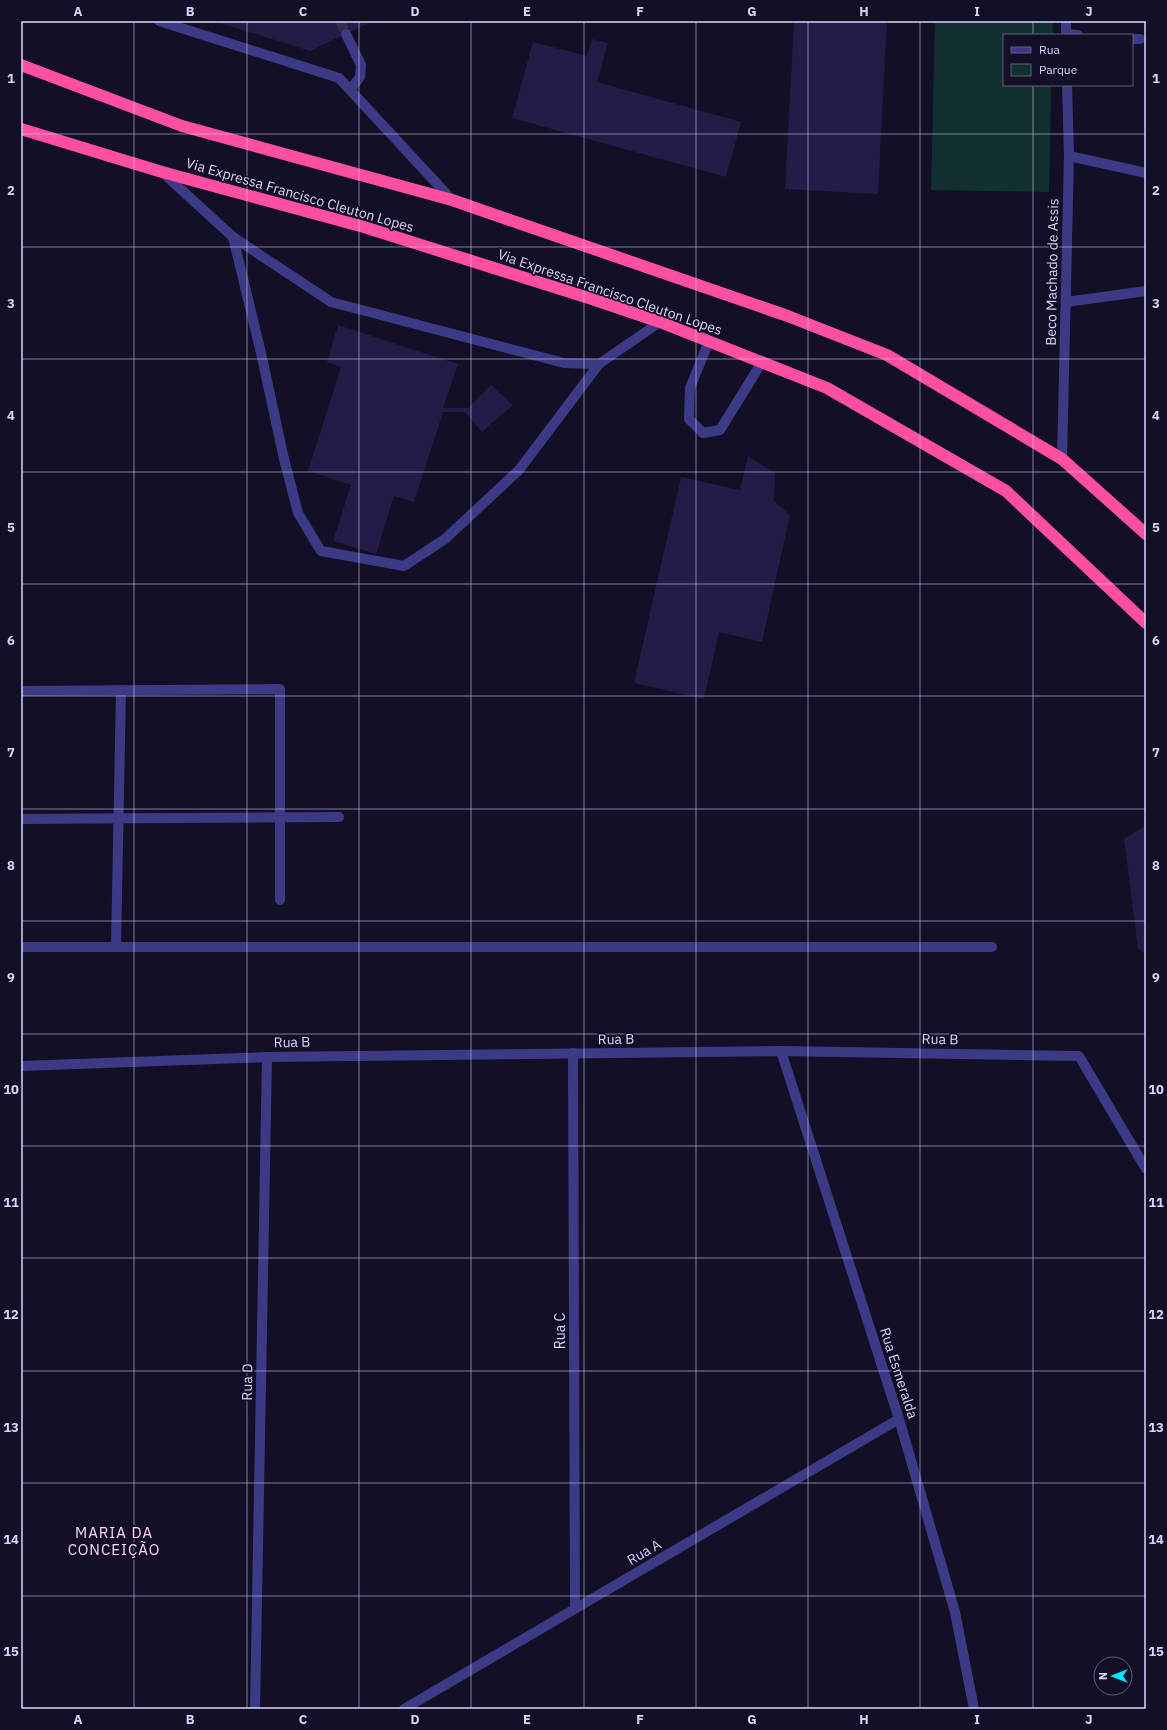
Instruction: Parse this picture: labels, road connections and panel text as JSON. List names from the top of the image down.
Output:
{
  "streets": {
    "highway": ["Via Expressa Francisco Cleuton Lopes"],
    "street": [
      "Beco Machado de Assis",
      "Rua B",
      "Rua C",
      "Rua Esmeralda",
      "Rua D",
      "Rua A"
    ]
  },
  "crossings": [
    ["Rua B", "Rua C"],
    ["Rua B", "Rua Esmeralda"],
    ["Rua B", "Rua D"],
    ["Rua C", "Rua A"],
    ["Rua Esmeralda", "Rua A"]
  ],
  "districts": ["MARIA DA CONCEIÇÃO"],
  "legend": ["Rua", "Parque"],
  "north": "left",
  "grid": {
    "columns": [
      "A",
      "B",
      "C",
      "D",
      "E",
      "F",
      "G",
      "H",
      "I",
      "J"
    ],
    "rows": [
      "1",
      "2",
      "3",
      "4",
      "5",
      "6",
      "7",
      "8",
      "9",
      "10",
      "11",
      "12",
      "13",
      "14",
      "15"
    ]
  }
}
